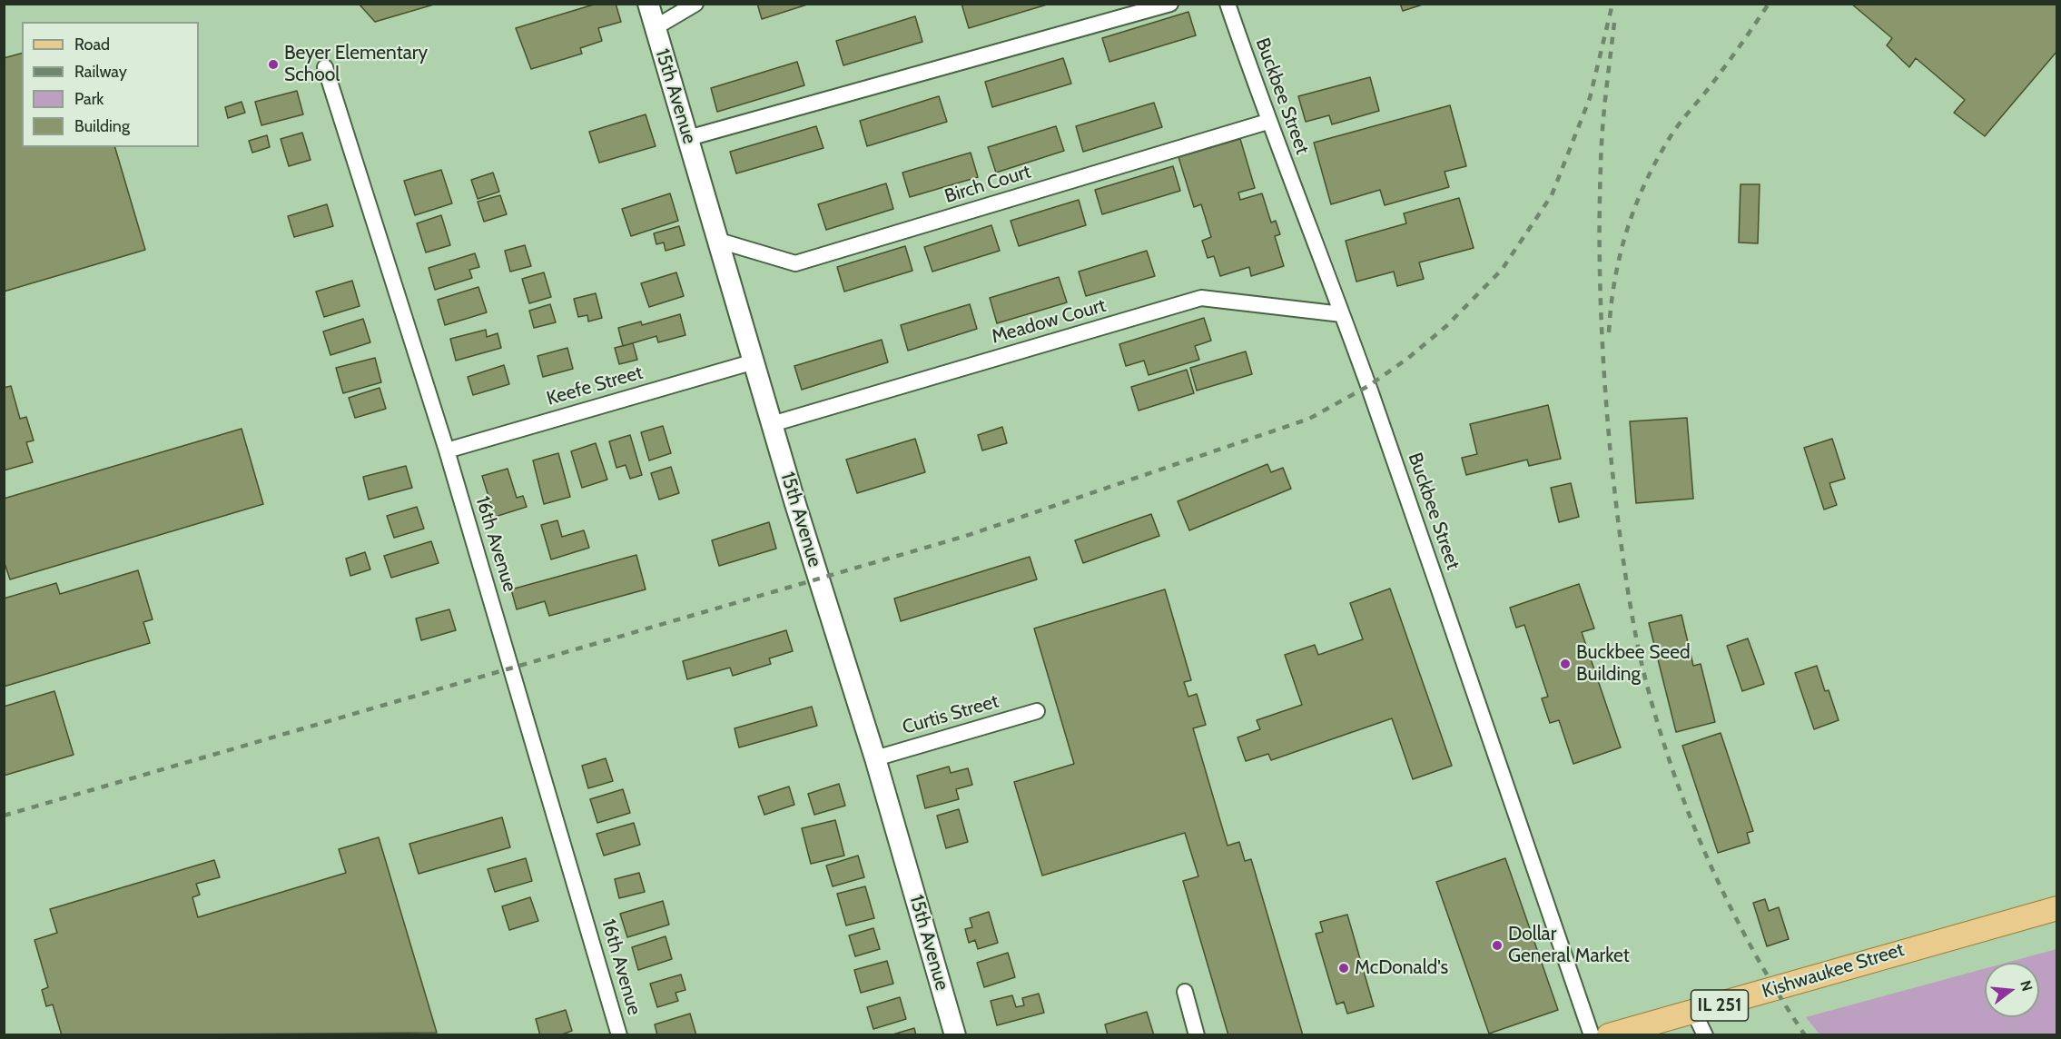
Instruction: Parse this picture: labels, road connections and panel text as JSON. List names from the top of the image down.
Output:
{
  "streets": {
    "main road": ["15th Avenue", "Kishwaukee Street", "IL 251"],
    "street": [
      "Buckbee Street",
      "Birch Court",
      "Meadow Court",
      "Keefe Street",
      "16th Avenue",
      "Curtis Street"
    ]
  },
  "crossings": [
    ["15th Avenue", "Birch Court"],
    ["15th Avenue", "Meadow Court"],
    ["15th Avenue", "Keefe Street"],
    ["15th Avenue", "Curtis Street"],
    ["Buckbee Street", "Birch Court"],
    ["Buckbee Street", "Meadow Court"],
    ["Keefe Street", "16th Avenue"]
  ],
  "places": [
    "Beyer Elementary School",
    "Buckbee Seed Building",
    "Dollar General Market",
    "McDonald's"
  ],
  "legend": [
    "Road",
    "Railway",
    "Park",
    "Building"
  ],
  "north": "right"
}
